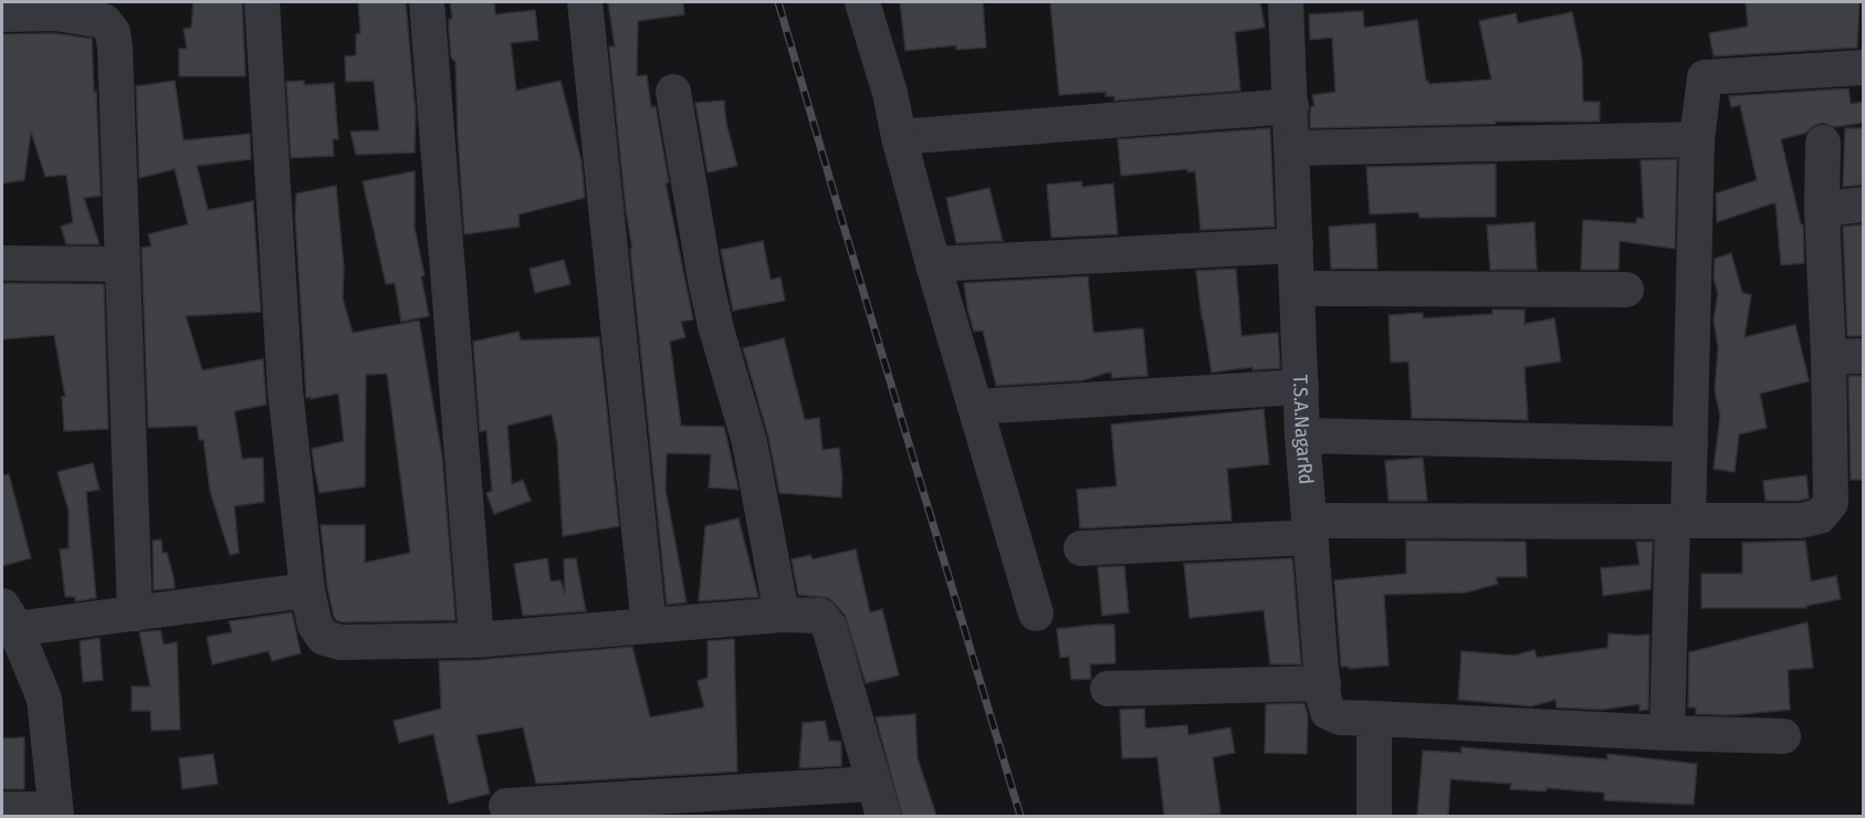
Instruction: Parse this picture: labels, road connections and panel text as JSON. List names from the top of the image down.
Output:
{
  "streets": {
    "street": ["T.S.A.NagarRd"]
  }
}
